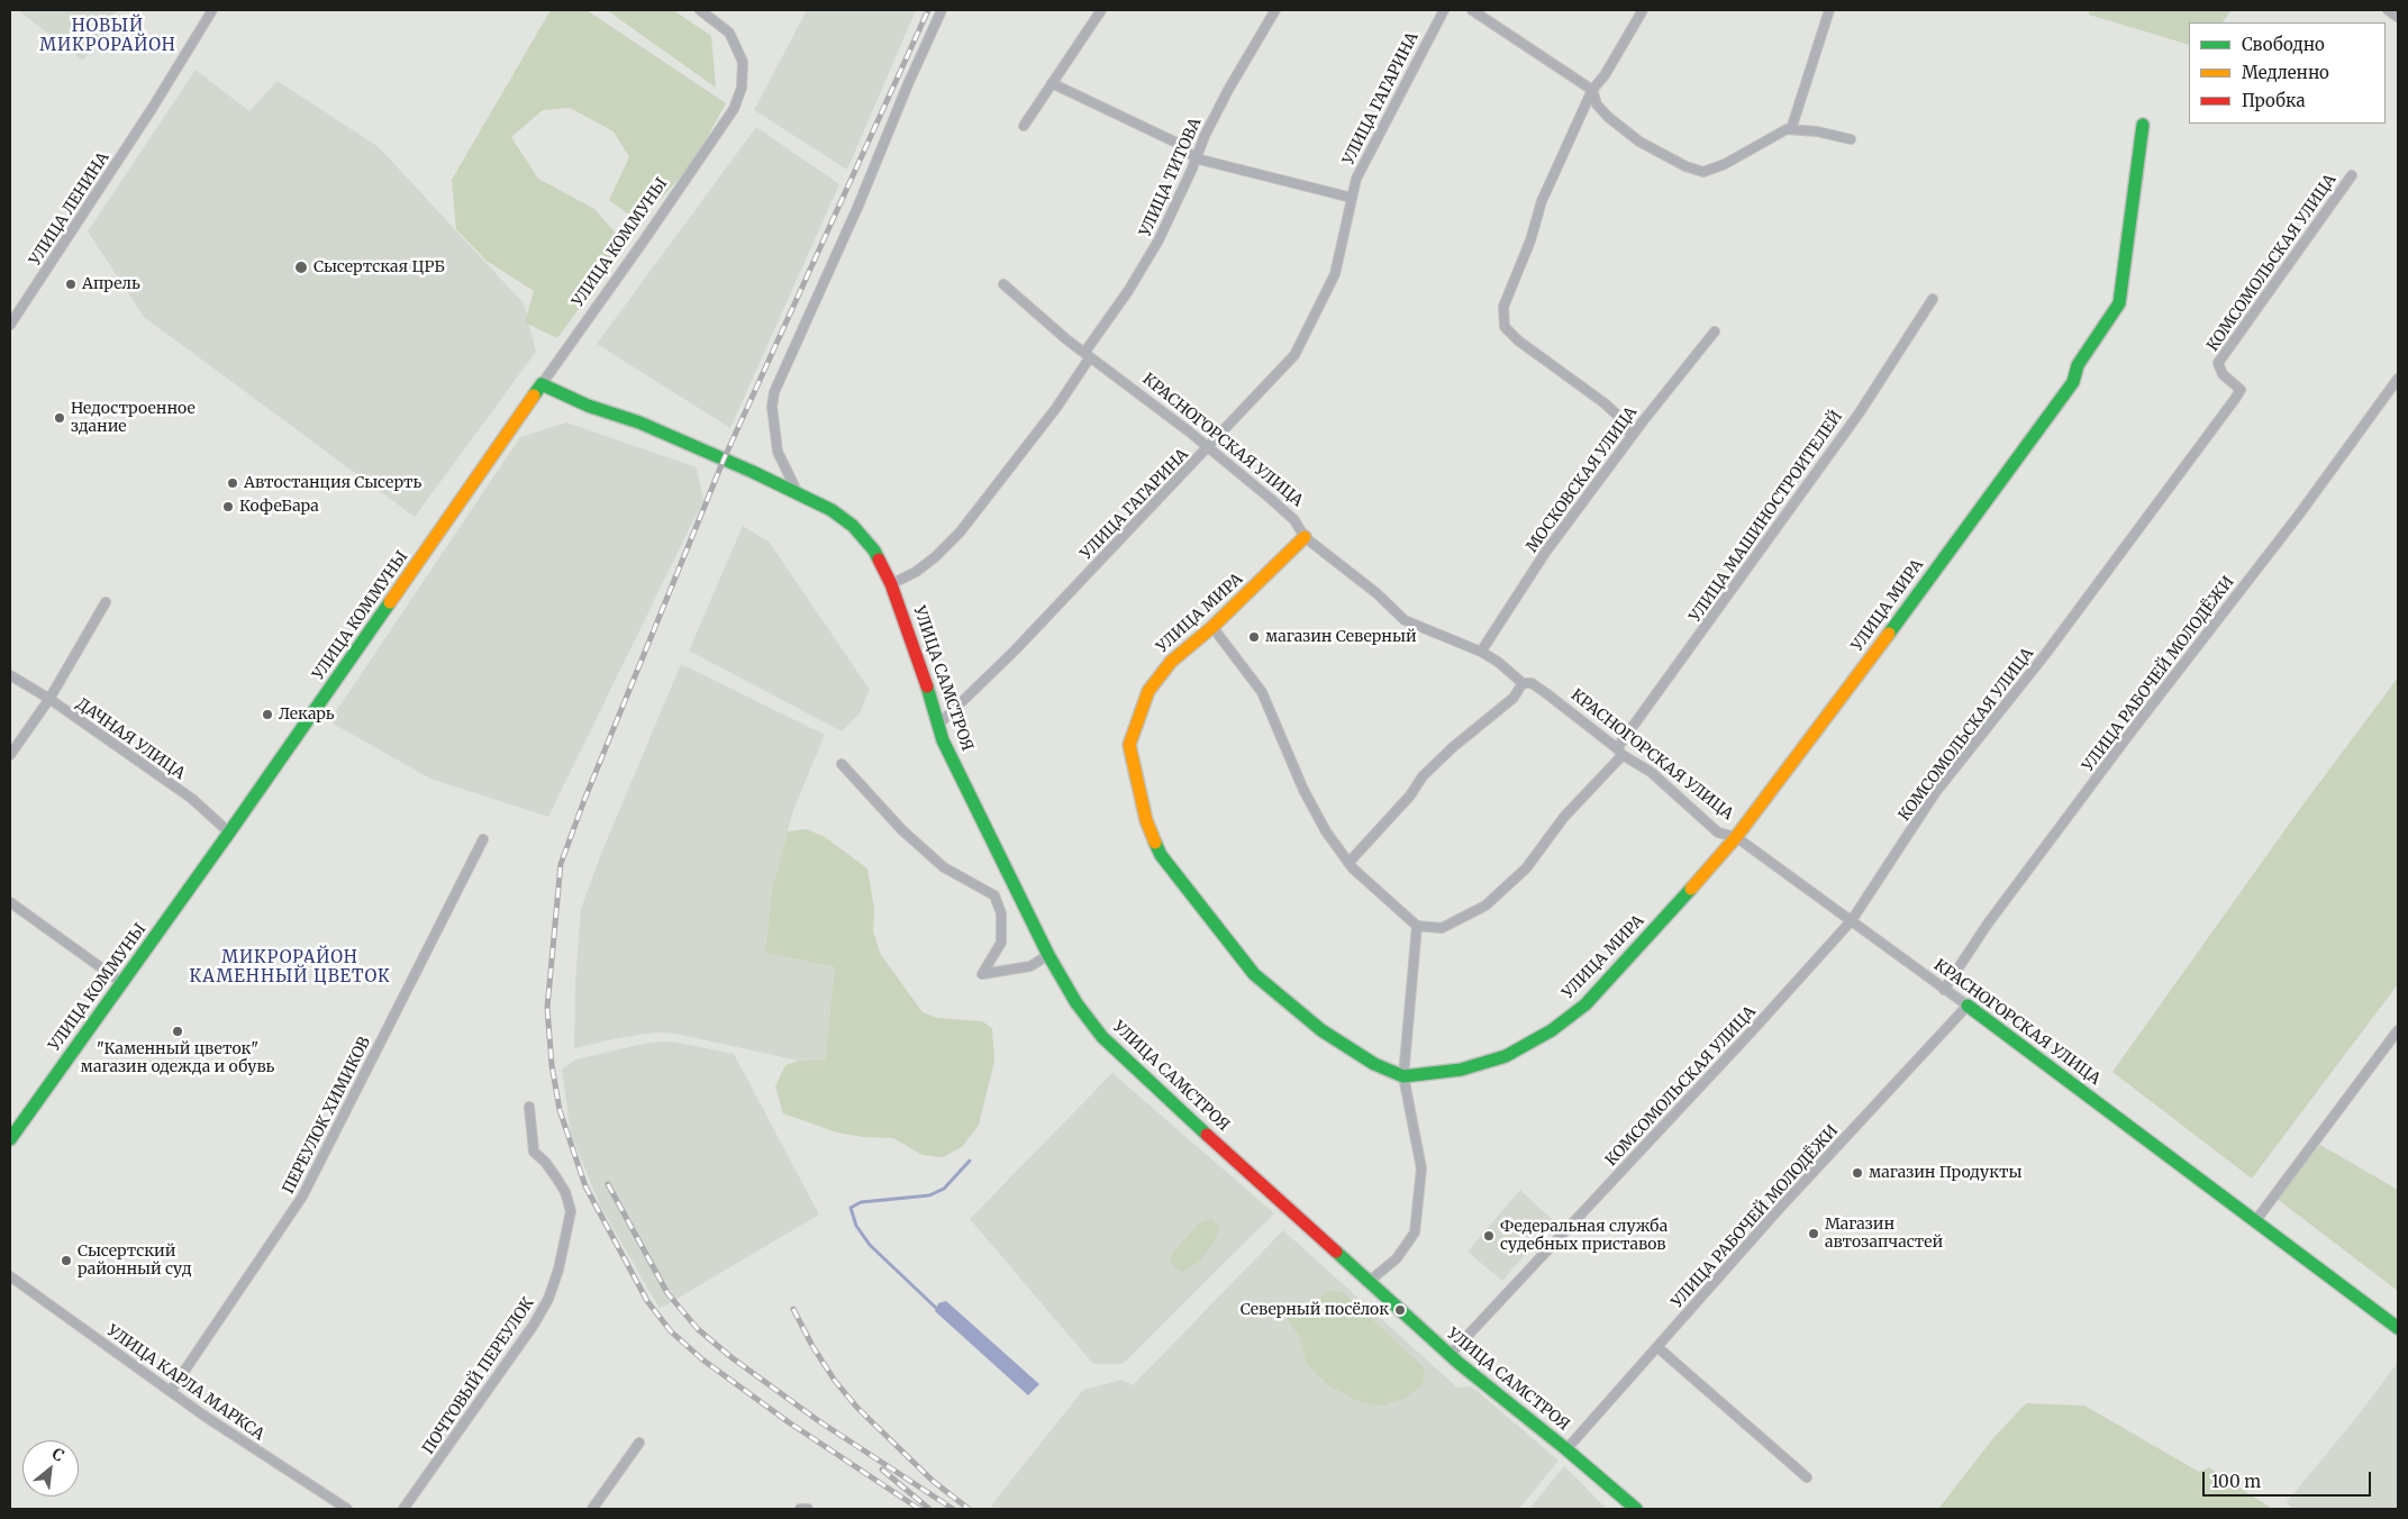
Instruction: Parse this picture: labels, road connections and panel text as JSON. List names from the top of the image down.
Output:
{
  "streets": {
    "street": [
      "УЛИЦА ГАГАРИНА",
      "УЛИЦА ТИТОВА",
      "УЛИЦА ЛЕНИНА",
      "УЛИЦА КОММУНЫ",
      "КОМСОМОЛЬСКАЯ УЛИЦА",
      "КРАСНОГОРСКАЯ УЛИЦА",
      "МОСКОВСКАЯ УЛИЦА",
      "УЛИЦА МАШИНОСТРОИТЕЛЕЙ",
      "УЛИЦА МИРА",
      "УЛИЦА РАБОЧЕЙ МОЛОДЁЖИ",
      "УЛИЦА САМСТРОЯ",
      "ДАЧНАЯ УЛИЦА",
      "ПЕРЕУЛОК ХИМИКОВ",
      "ПОЧТОВЫЙ ПЕРЕУЛОК",
      "УЛИЦА КАРЛА МАРКСА"
    ]
  },
  "crossings": [
    ["УЛИЦА ГАГАРИНА", "КРАСНОГОРСКАЯ УЛИЦА"],
    ["УЛИЦА ГАГАРИНА", "УЛИЦА САМСТРОЯ"],
    ["УЛИЦА ТИТОВА", "КРАСНОГОРСКАЯ УЛИЦА"],
    ["УЛИЦА ТИТОВА", "УЛИЦА САМСТРОЯ"],
    ["УЛИЦА КОММУНЫ", "УЛИЦА САМСТРОЯ"],
    ["УЛИЦА КОММУНЫ", "ДАЧНАЯ УЛИЦА"],
    ["КОМСОМОЛЬСКАЯ УЛИЦА", "КРАСНОГОРСКАЯ УЛИЦА"],
    ["КОМСОМОЛЬСКАЯ УЛИЦА", "УЛИЦА САМСТРОЯ"],
    ["КРАСНОГОРСКАЯ УЛИЦА", "МОСКОВСКАЯ УЛИЦА"],
    ["КРАСНОГОРСКАЯ УЛИЦА", "УЛИЦА МАШИНОСТРОИТЕЛЕЙ"],
    ["КРАСНОГОРСКАЯ УЛИЦА", "УЛИЦА МИРА"],
    ["КРАСНОГОРСКАЯ УЛИЦА", "УЛИЦА РАБОЧЕЙ МОЛОДЁЖИ"],
    ["УЛИЦА РАБОЧЕЙ МОЛОДЁЖИ", "УЛИЦА САМСТРОЯ"],
    ["ПЕРЕУЛОК ХИМИКОВ", "УЛИЦА КАРЛА МАРКСА"]
  ],
  "districts": ["НОВЫЙ МИКРОРАЙОН", "МИКРОРАЙОН КАМЕННЫЙ ЦВЕТОК"],
  "places": [
    "Сысертская ЦРБ",
    "Апрель",
    "Недостроенное здание",
    "Автостанция Сысерть",
    "КофеБара",
    "магазин Северный",
    "Лекарь",
    "\"Каменный цветок\" магазин одежда и обувь",
    "магазин Продукты",
    "Магазин автозапчастей",
    "Федеральная служба судебных приставов",
    "Сысертский районный суд",
    "Северный посёлок"
  ],
  "legend": ["Свободно", "Медленно", "Пробка"],
  "scale_bar": "100 m",
  "north": "top right"
}
